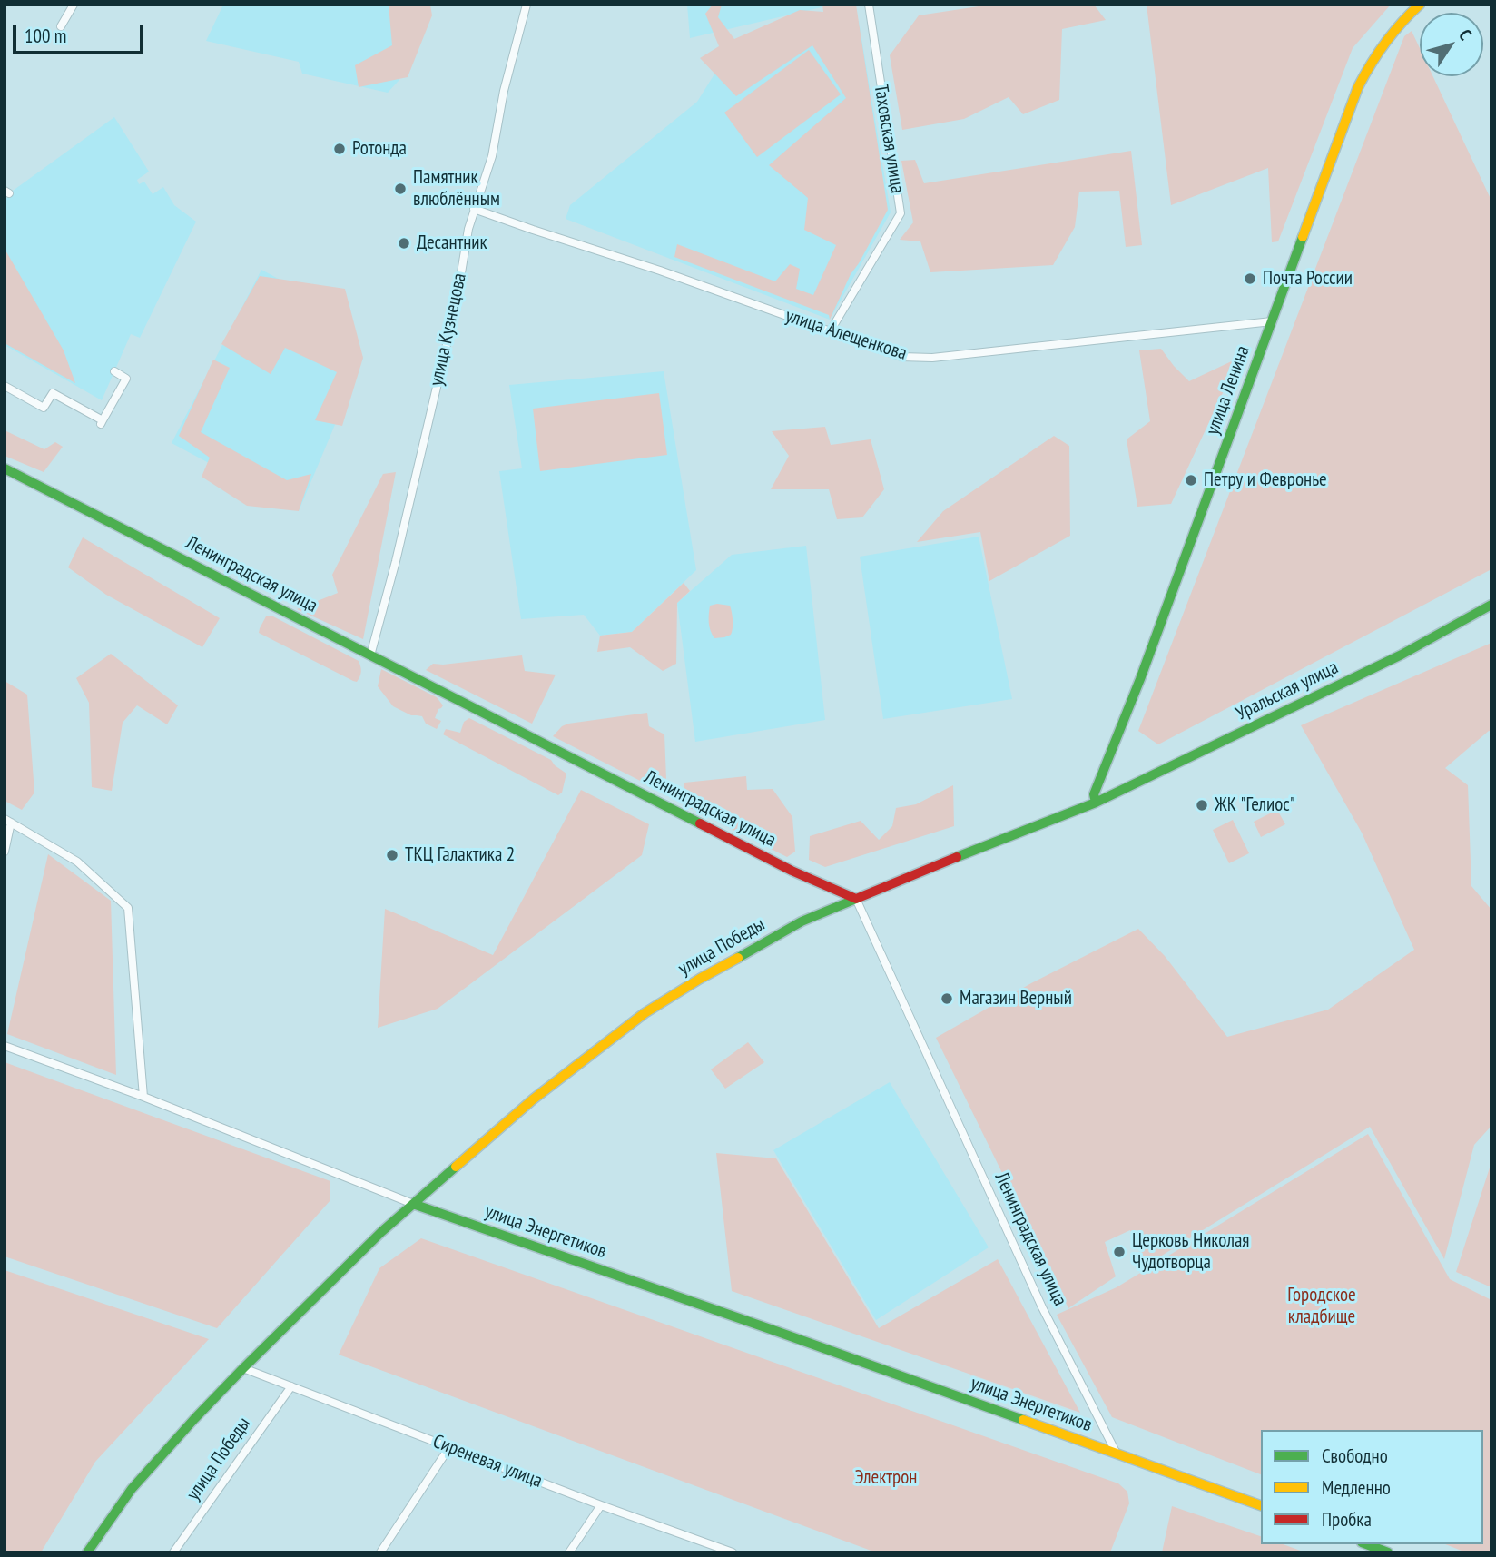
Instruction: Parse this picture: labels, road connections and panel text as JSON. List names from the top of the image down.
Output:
{
  "streets": {
    "main road": [
      "улица Ленина",
      "Ленинградская улица",
      "Уральская улица",
      "улица Победы",
      "улица Энергетиков"
    ],
    "street": [
      "Таховская улица",
      "улица Кузнецова",
      "улица Алещенкова",
      "Сиреневая улица"
    ]
  },
  "crossings": [
    ["Таховская улица", "улица Алещенкова"],
    ["улица Кузнецова", "улица Алещенкова"],
    ["улица Кузнецова", "Ленинградская улица"],
    ["улица Алещенкова", "улица Ленина"],
    ["улица Ленина", "Уральская улица"],
    ["улица Ленина", "улица Победы"],
    ["Ленинградская улица", "улица Победы"],
    ["Ленинградская улица", "улица Энергетиков"],
    ["Уральская улица", "улица Победы"],
    ["улица Победы", "улица Энергетиков"],
    ["улица Победы", "Сиреневая улица"]
  ],
  "parks": ["Городское кладбище", "Электрон"],
  "places": [
    "Ротонда",
    "Памятник влюблённым",
    "Десантник",
    "Почта России",
    "Петру и Февронье",
    "ЖК \"Гелиос\"",
    "ТКЦ Галактика 2",
    "Магазин Верный",
    "Церковь Николая Чудотворца"
  ],
  "legend": ["Свободно", "Медленно", "Пробка"],
  "scale_bar": "100 m",
  "north": "top right"
}
